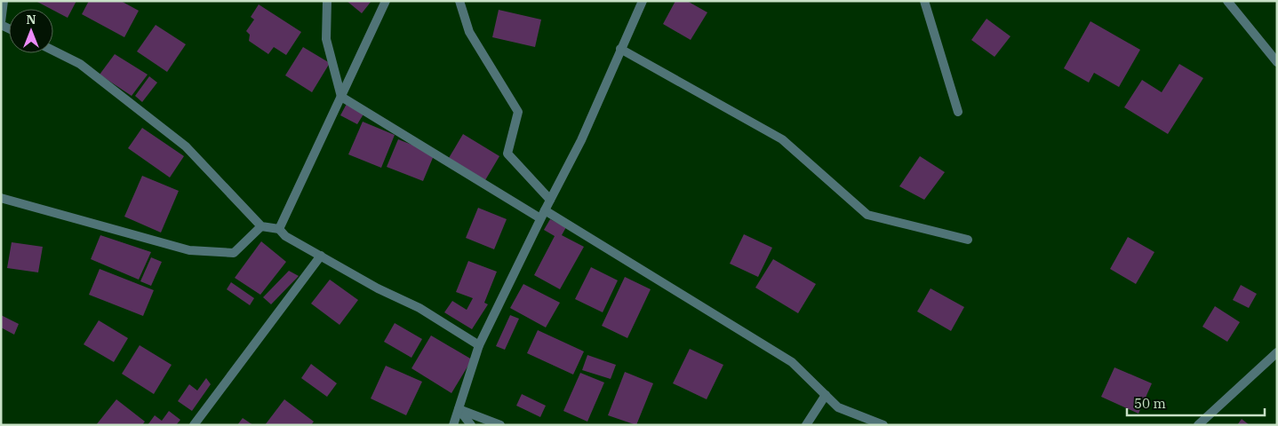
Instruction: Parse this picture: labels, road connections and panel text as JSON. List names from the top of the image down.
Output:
{
  "scale_bar": "50 m",
  "north": "top"
}
